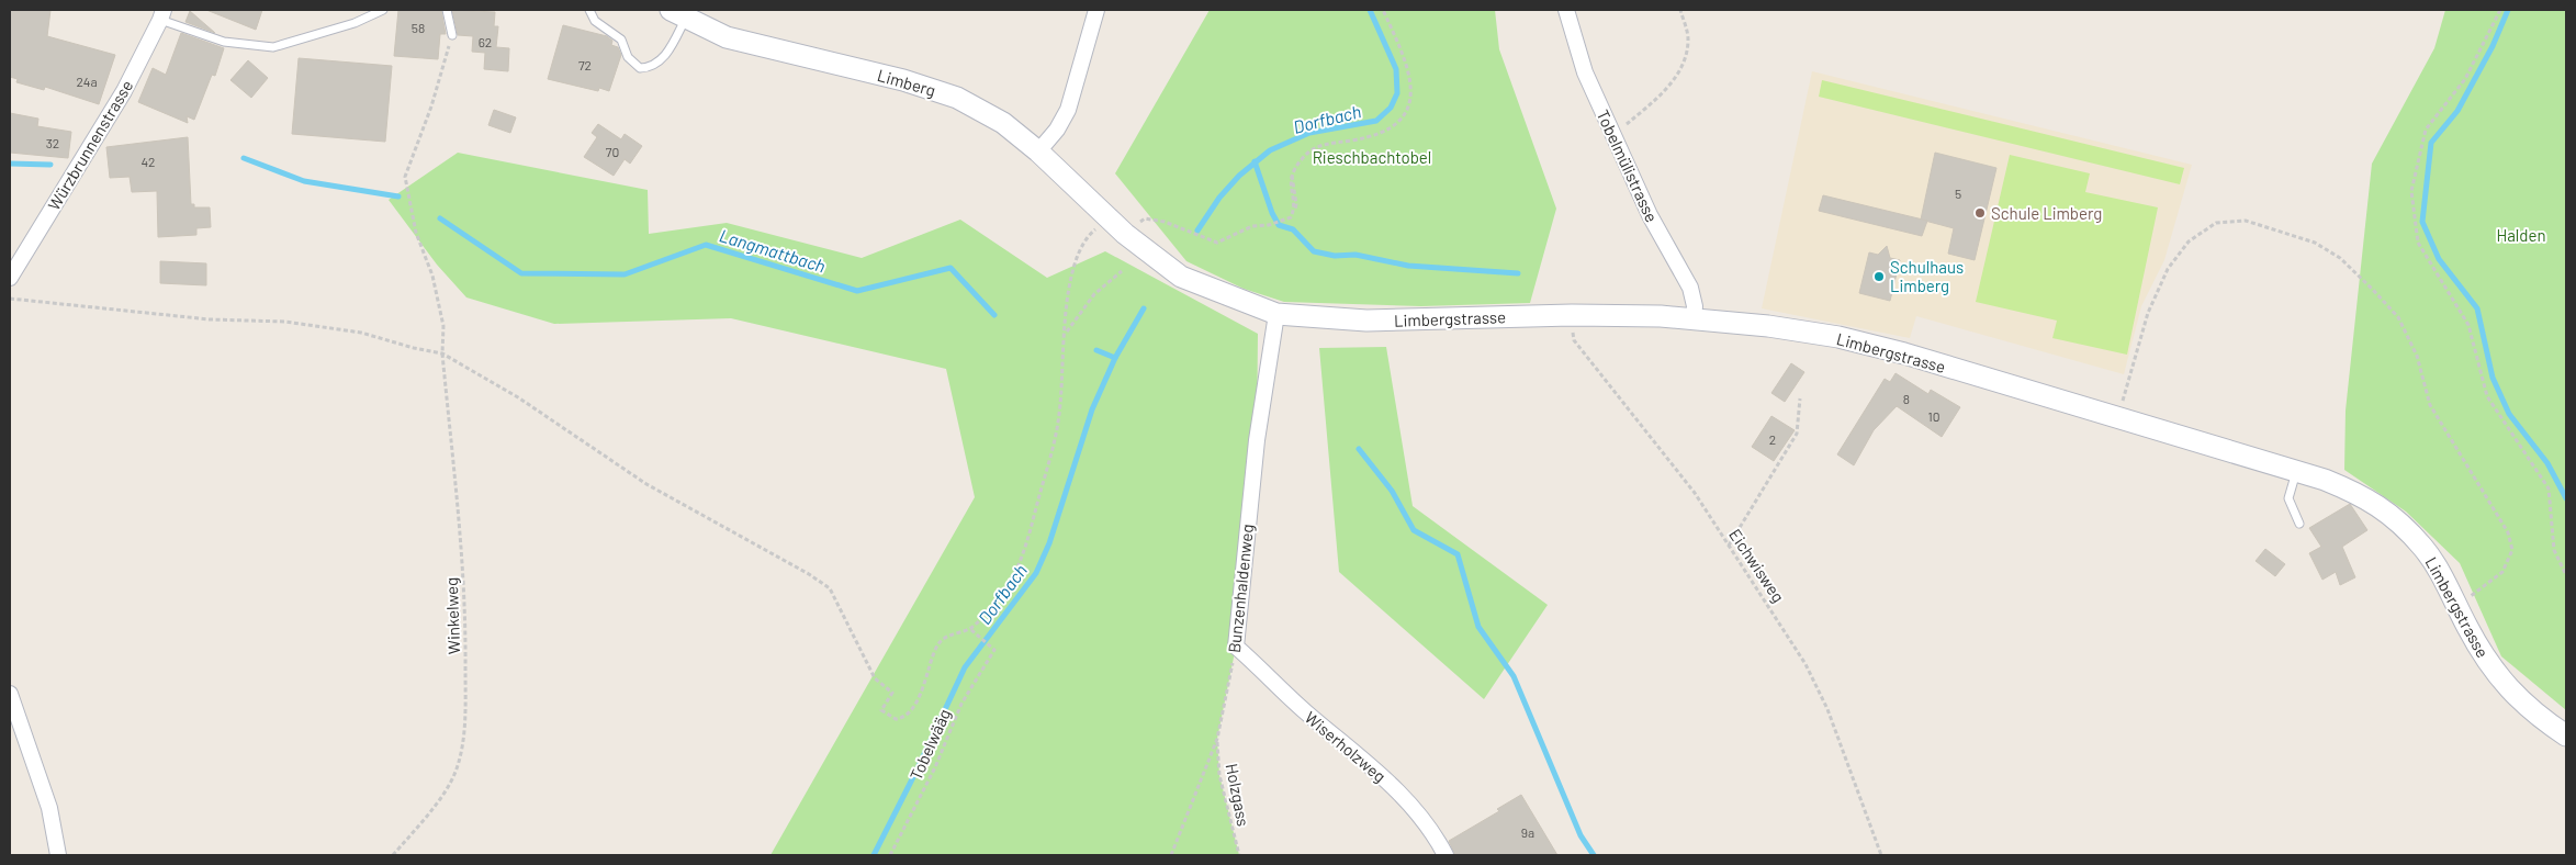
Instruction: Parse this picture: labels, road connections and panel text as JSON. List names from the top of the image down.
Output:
{
  "streets": {
    "street": [
      "Limberg",
      "Würzbrunnenstrasse",
      "Tobelmülistrasse",
      "Limbergstrasse",
      "Bunzenhaldenweg",
      "Wiserholzweg"
    ],
    "path": [
      "Eichwisweg",
      "Winkelweg",
      "Tobelwääg",
      "Holzgass"
    ]
  },
  "crossings": [
    ["Limberg", "Limbergstrasse"],
    ["Tobelmülistrasse", "Limbergstrasse"],
    ["Limbergstrasse", "Eichwisweg"],
    ["Limbergstrasse", "Bunzenhaldenweg"],
    ["Bunzenhaldenweg", "Wiserholzweg"],
    ["Bunzenhaldenweg", "Holzgass"]
  ],
  "water": ["Dorfbach", "Langmattbach"],
  "parks": ["Rieschbachtobel", "Halden"],
  "places": ["Schule Limberg", "Schulhaus Limberg"],
  "house_numbers": [
    "58",
    "62",
    "72",
    "24a",
    "32",
    "70",
    "42",
    "5",
    "8",
    "10",
    "2",
    "9a"
  ]
}
